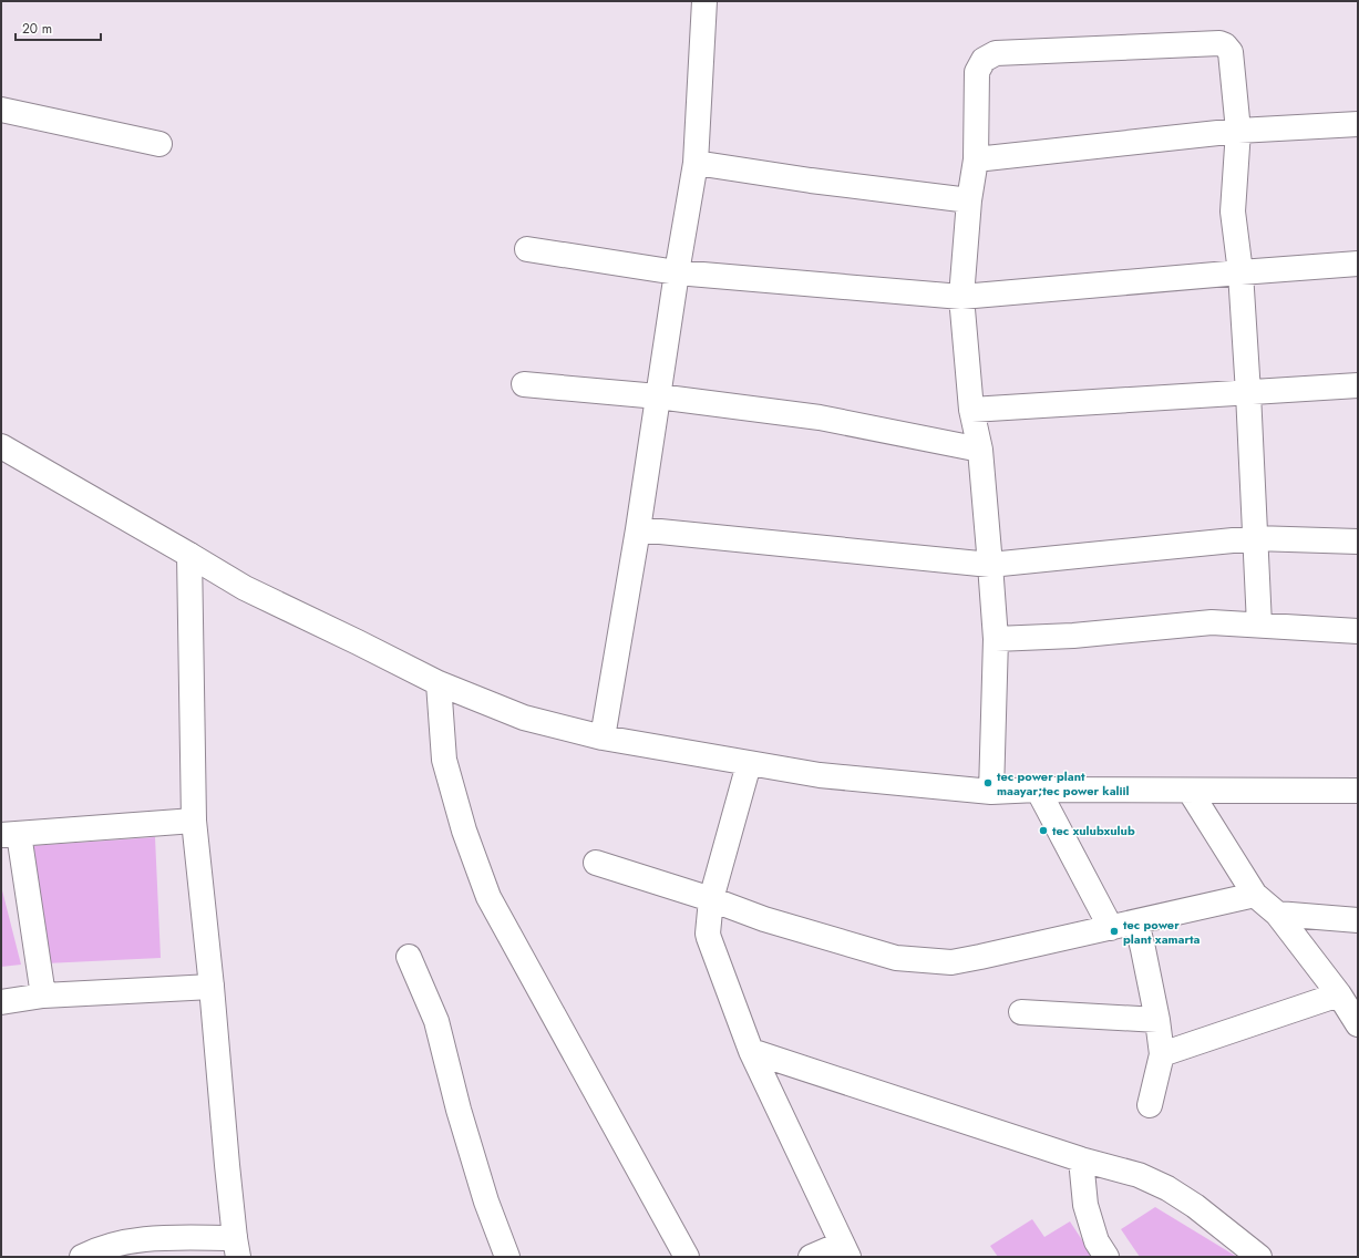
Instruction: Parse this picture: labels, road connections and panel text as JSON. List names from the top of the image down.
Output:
{
  "places": ["tec power plant maayar;tec power kaliil", "tec xulubxulub", "tec power plant xamarta"],
  "scale_bar": "20 m"
}
